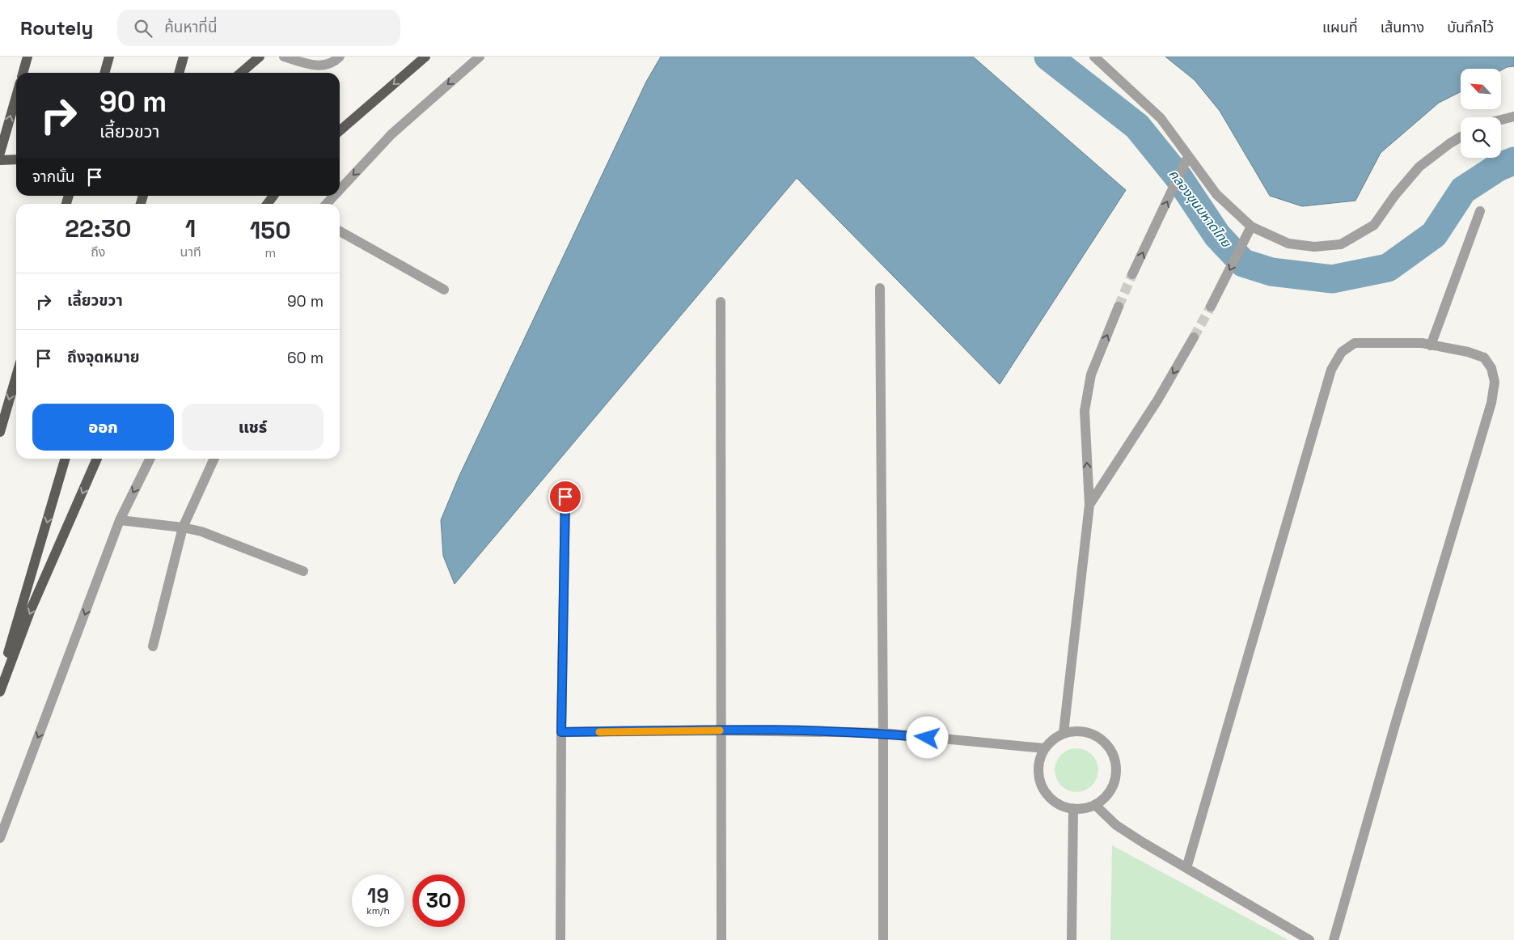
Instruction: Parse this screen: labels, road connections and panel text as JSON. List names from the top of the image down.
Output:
{
  "water": ["คลองขุนมหาดไทย"],
  "north": "top left",
  "page": {
    "header": "Routely",
    "search": "ค้นหาที่นี่",
    "nav": ["แผนที่", "เส้นทาง", "บันทึกไว้"],
    "turn": ["90 m", "เลี้ยวขวา"],
    "then": "จากนั้น",
    "eta": [
      "22:30",
      "ถึง",
      "1",
      "นาที",
      "150",
      "m"
    ],
    "list": [
      {
        "name": "เลี้ยวขวา",
        "value": "90 m"
      },
      {
        "name": "ถึงจุดหมาย",
        "value": "60 m"
      }
    ],
    "buttons": ["ออก", "แชร์"],
    "speed": "19 km/h",
    "limit": "30"
  }
}
